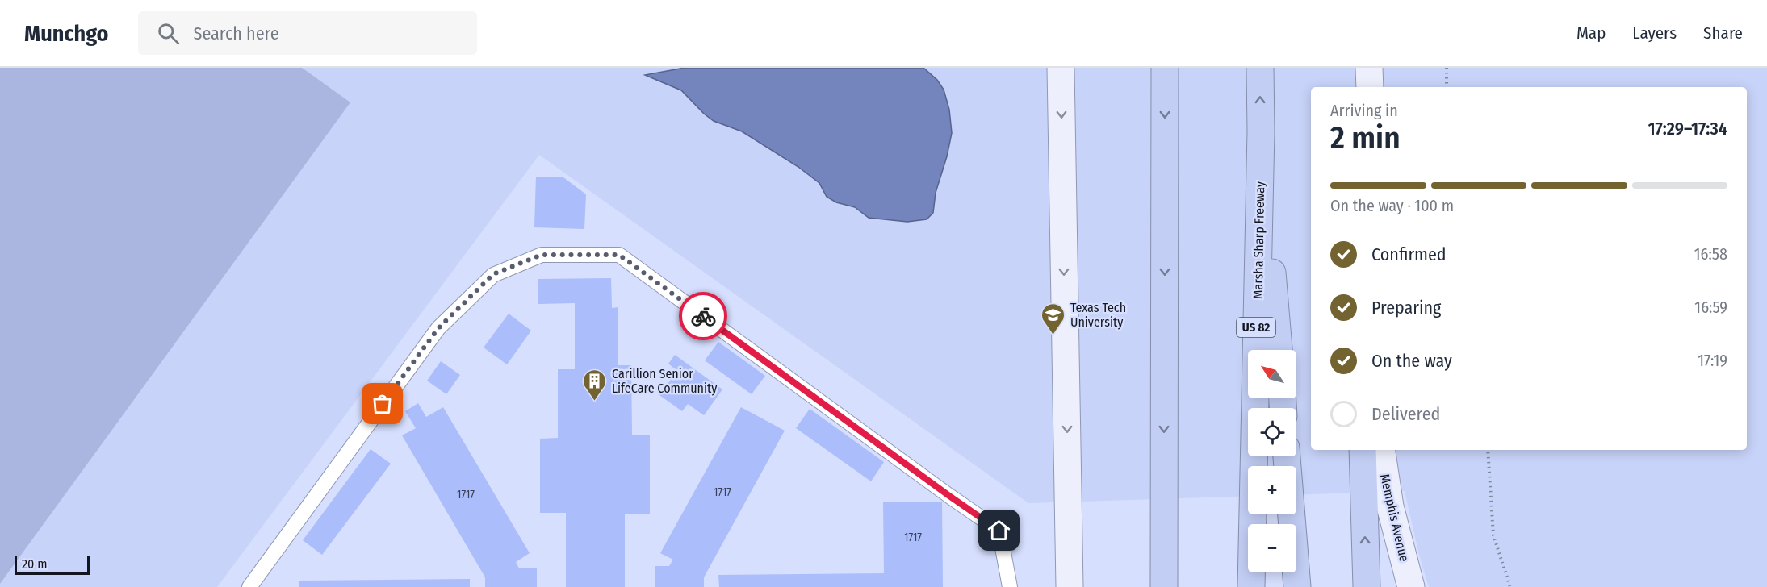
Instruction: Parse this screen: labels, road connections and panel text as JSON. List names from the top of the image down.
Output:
{
  "streets": {
    "highway": ["Marsha Sharp Freeway", "US 82"],
    "main road": ["Memphis Avenue"]
  },
  "places": {
    "school or university": ["Texas Tech University"],
    "building": ["Carillion Senior LifeCare Community"]
  },
  "house_numbers": ["1717", "1717", "1717"],
  "scale_bar": "20 m",
  "north": "top left",
  "page": {
    "header": "Munchgo",
    "search": "Search here",
    "nav": ["Map", "Layers", "Share"],
    "heading": ["2 min", "Arriving in", "17:29–17:34"],
    "bar": "On the way · 100 m",
    "list": [
      ["Confirmed", "16:58"],
      ["Preparing", "16:59"],
      ["On the way", "17:19"],
      "Delivered"
    ],
    "map_buttons": ["+", "−"],
    "scale": "20 m"
  }
}
